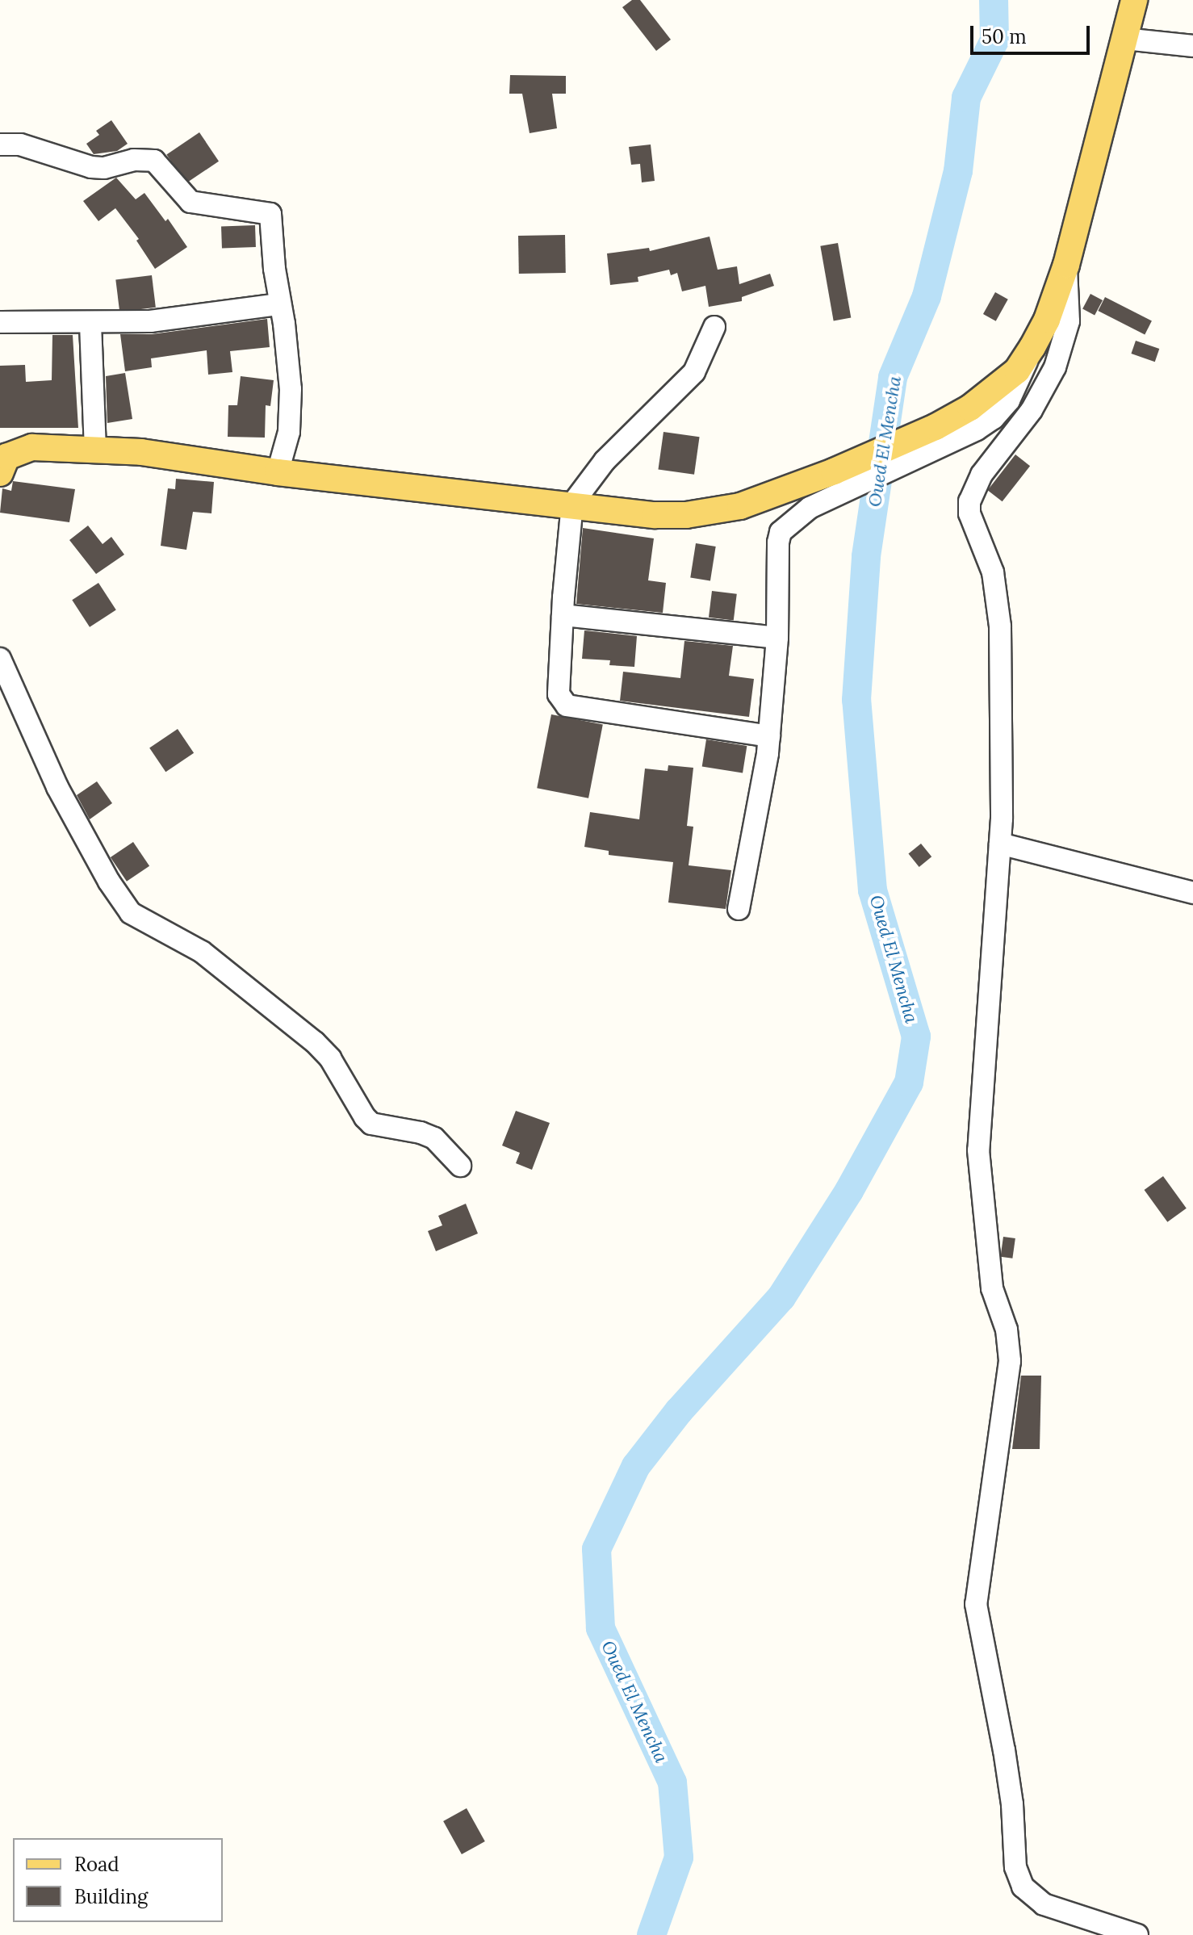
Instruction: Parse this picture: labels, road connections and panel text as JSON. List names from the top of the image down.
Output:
{
  "water": ["Oued El Mencha"],
  "legend": ["Road", "Building"],
  "scale_bar": "50 m"
}
